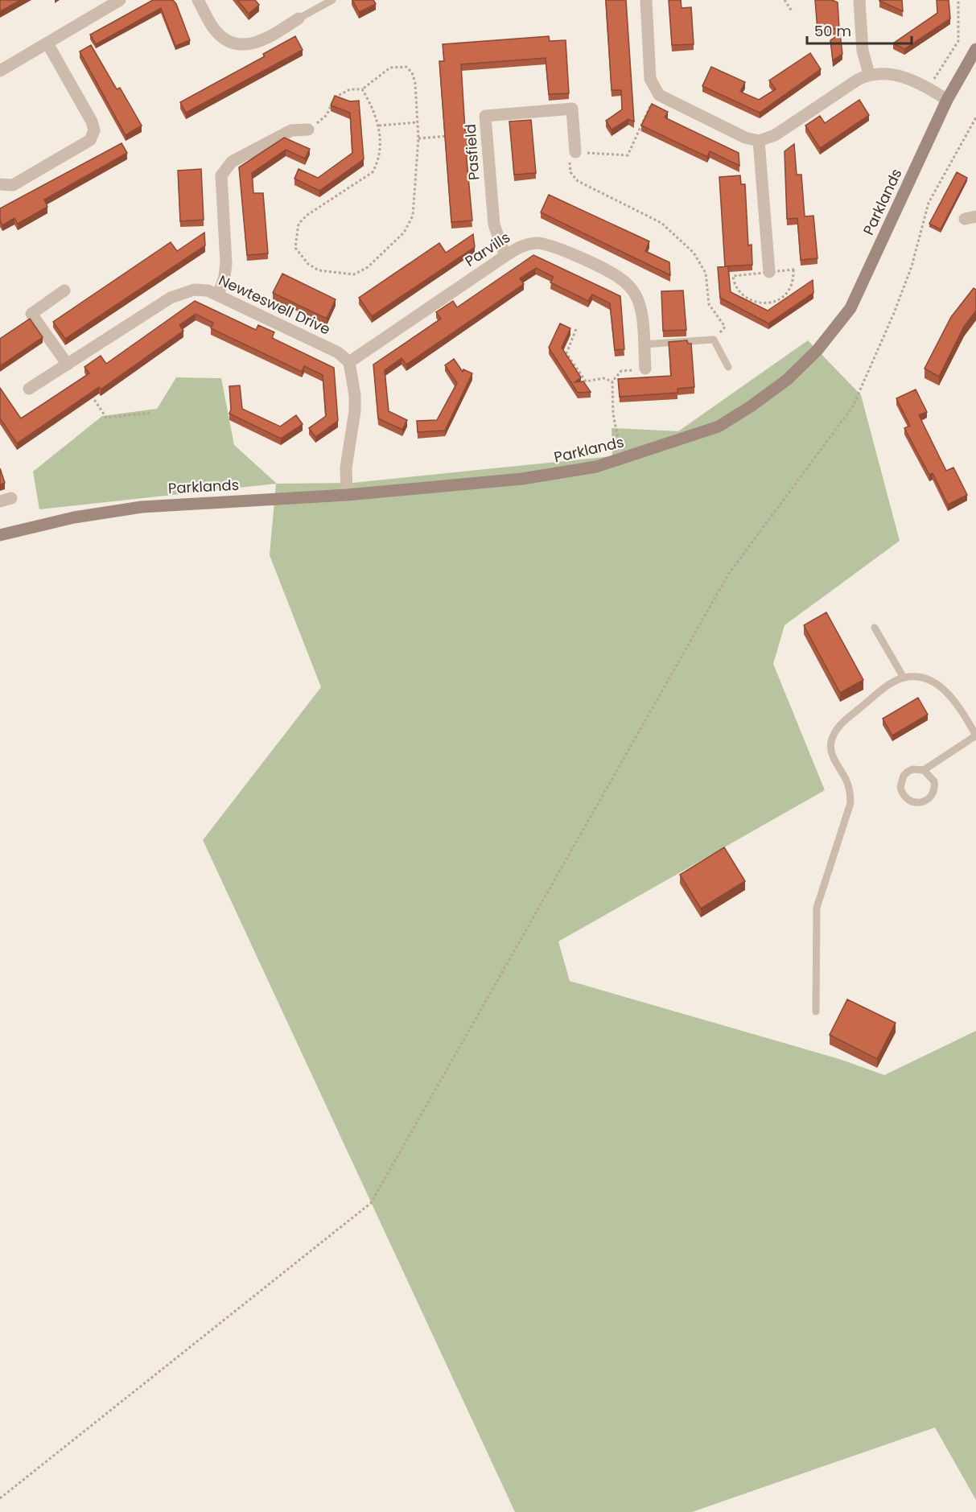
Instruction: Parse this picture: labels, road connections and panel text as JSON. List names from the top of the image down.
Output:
{
  "streets": {
    "street": [
      "Pasfield",
      "Parklands",
      "Parvills",
      "Newteswell Drive"
    ]
  },
  "crossings": [
    ["Pasfield", "Parvills"],
    ["Parvills", "Newteswell Drive"]
  ],
  "scale_bar": "50 m"
}
